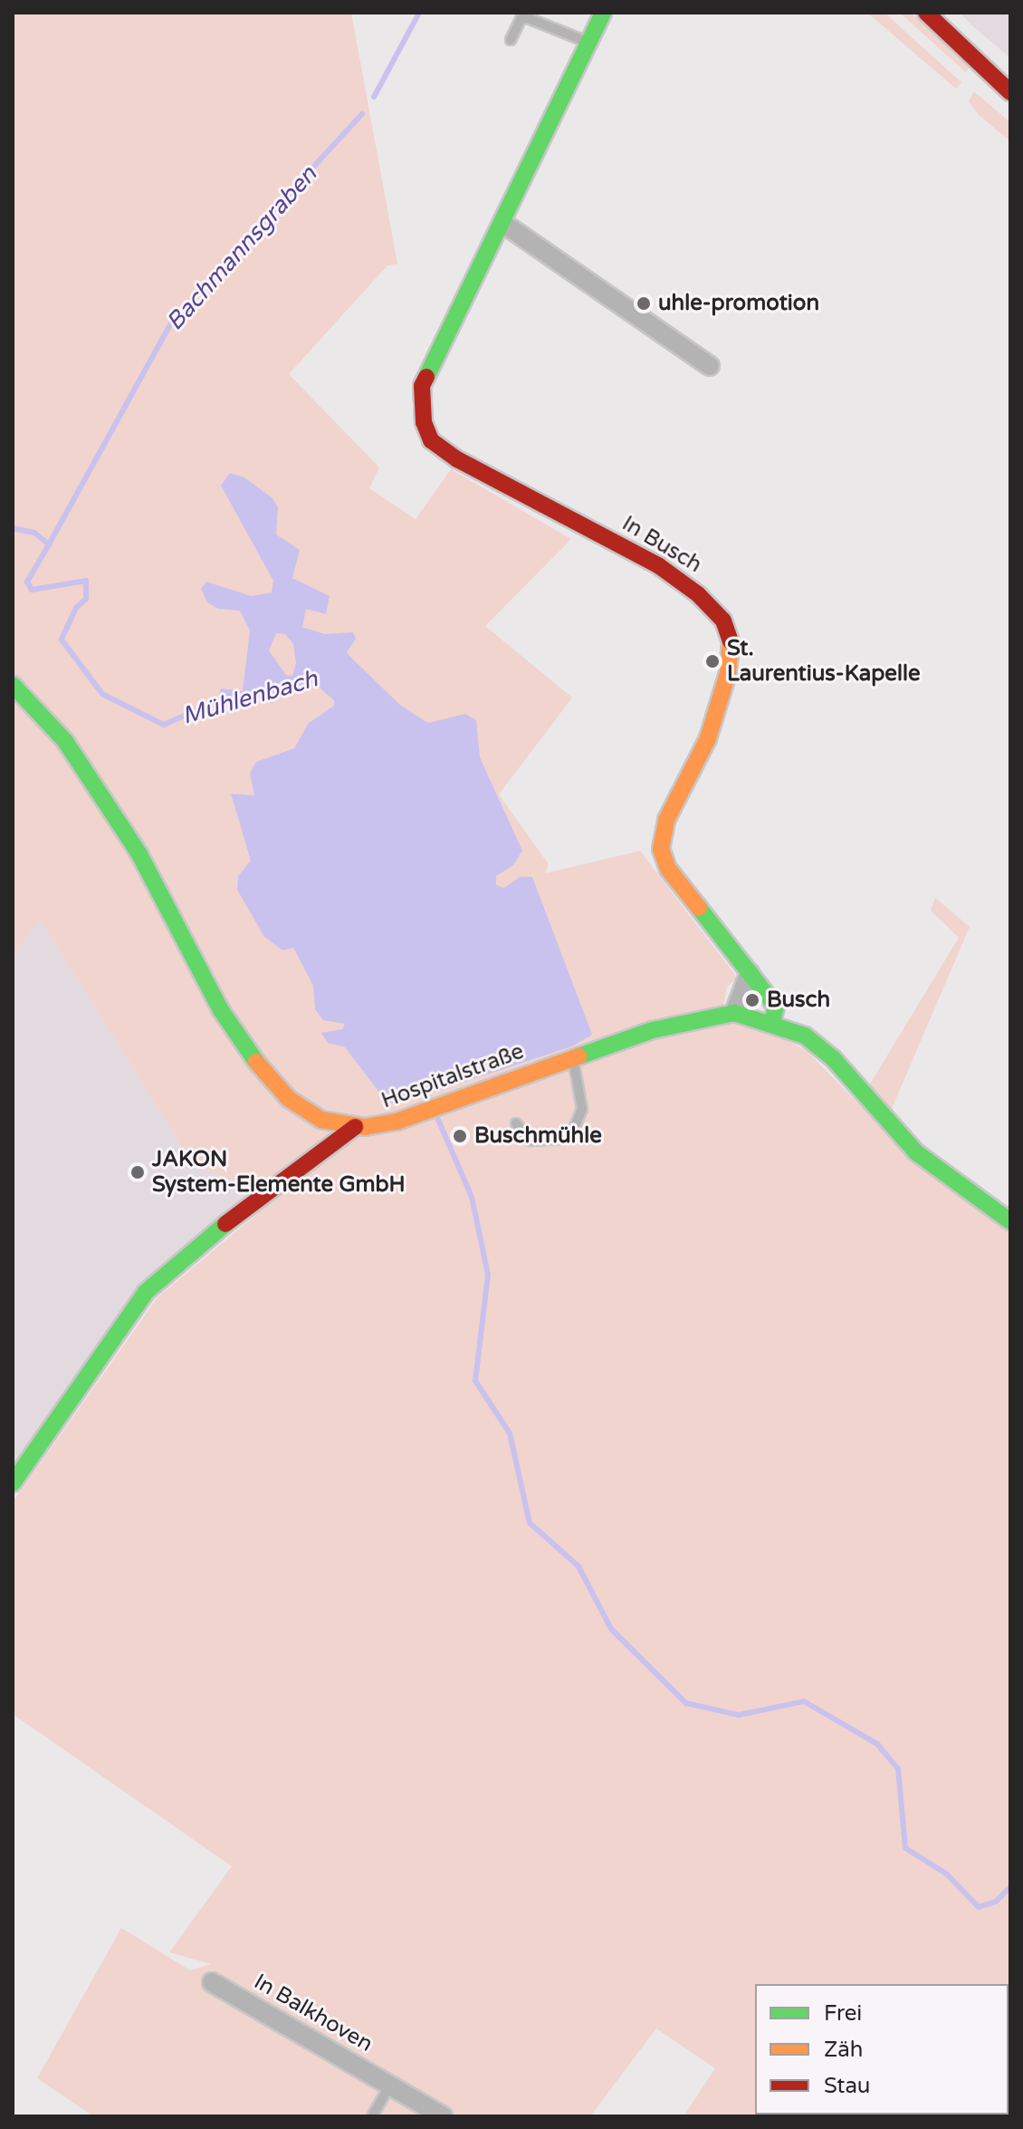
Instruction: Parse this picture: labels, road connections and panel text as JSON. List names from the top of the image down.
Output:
{
  "streets": {
    "street": ["In Busch", "Hospitalstraße", "In Balkhoven"]
  },
  "crossings": [
    ["In Busch", "Hospitalstraße"]
  ],
  "water": ["Bachmannsgraben", "Mühlenbach"],
  "places": [
    "uhle-promotion",
    "St. Laurentius-Kapelle",
    "Busch",
    "Buschmühle",
    "JAKON System-Elemente GmbH"
  ],
  "legend": ["Frei", "Zäh", "Stau"]
}
